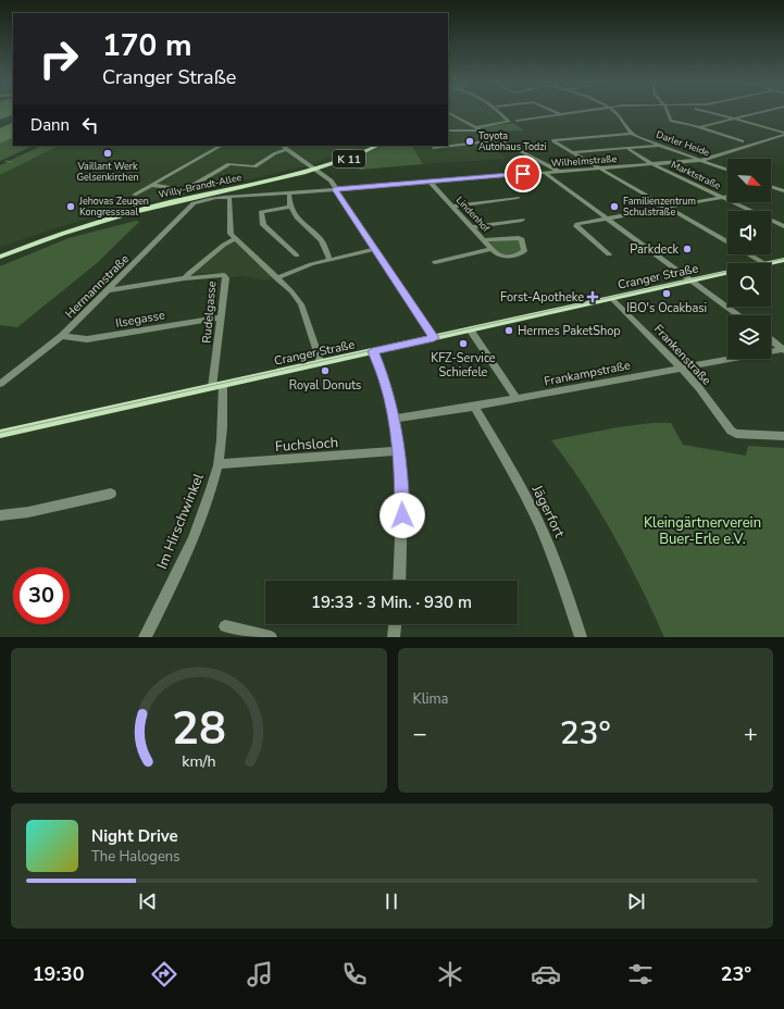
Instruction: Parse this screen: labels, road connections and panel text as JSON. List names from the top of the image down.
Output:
{
  "streets": {
    "main road": ["K 11", "Willy-Brandt-Allee", "Cranger Straße"],
    "street": [
      "Darler Heide",
      "Wilhelmstraße",
      "Marktstraße",
      "Lindenhof",
      "Hermannstraße",
      "Rudelgasse",
      "Ilsegasse",
      "Frankenstraße",
      "Frankampstraße",
      "Fuchsloch",
      "Jägerfort",
      "Im Hirschwinkel"
    ]
  },
  "crossings": [
    ["Darler Heide", "Wilhelmstraße"],
    ["Wilhelmstraße", "Marktstraße"],
    ["Wilhelmstraße", "Lindenhof"],
    ["Wilhelmstraße", "Hermannstraße"],
    ["Cranger Straße", "Rudelgasse"],
    ["Cranger Straße", "Frankenstraße"],
    ["Cranger Straße", "Im Hirschwinkel"],
    ["Hermannstraße", "Rudelgasse"],
    ["Hermannstraße", "Ilsegasse"],
    ["Rudelgasse", "Ilsegasse"],
    ["Frankenstraße", "Frankampstraße"],
    ["Frankampstraße", "Jägerfort"],
    ["Fuchsloch", "Im Hirschwinkel"]
  ],
  "parks": ["Kleingärtnerverein Buer-Erle e.V."],
  "places": {
    "other": [
      "Toyota Autohaus Todzi",
      "Vaillant Werk Gelsenkirchen",
      "Jehovas Zeugen Kongresssaal",
      "Familienzentrum Schulstraße",
      "Parkdeck",
      "IBO's Ocakbasi",
      "Hermes PaketShop",
      "KFZ-Service Schiefele",
      "Royal Donuts"
    ],
    "health": ["Forst-Apotheke"]
  },
  "north": "bottom right",
  "page": {
    "turn": ["170 m", "Cranger Straße"],
    "then": "Dann",
    "limit": "30",
    "trip": "19:33 · 3 Min. · 930 m",
    "tile": "Klima",
    "heat": ["−", "23°", "+"],
    "song": ["Night Drive", "The Halogens"],
    "tabs": ["19:30", "23°"],
    "gauge": ["28", "km/h"]
  }
}
